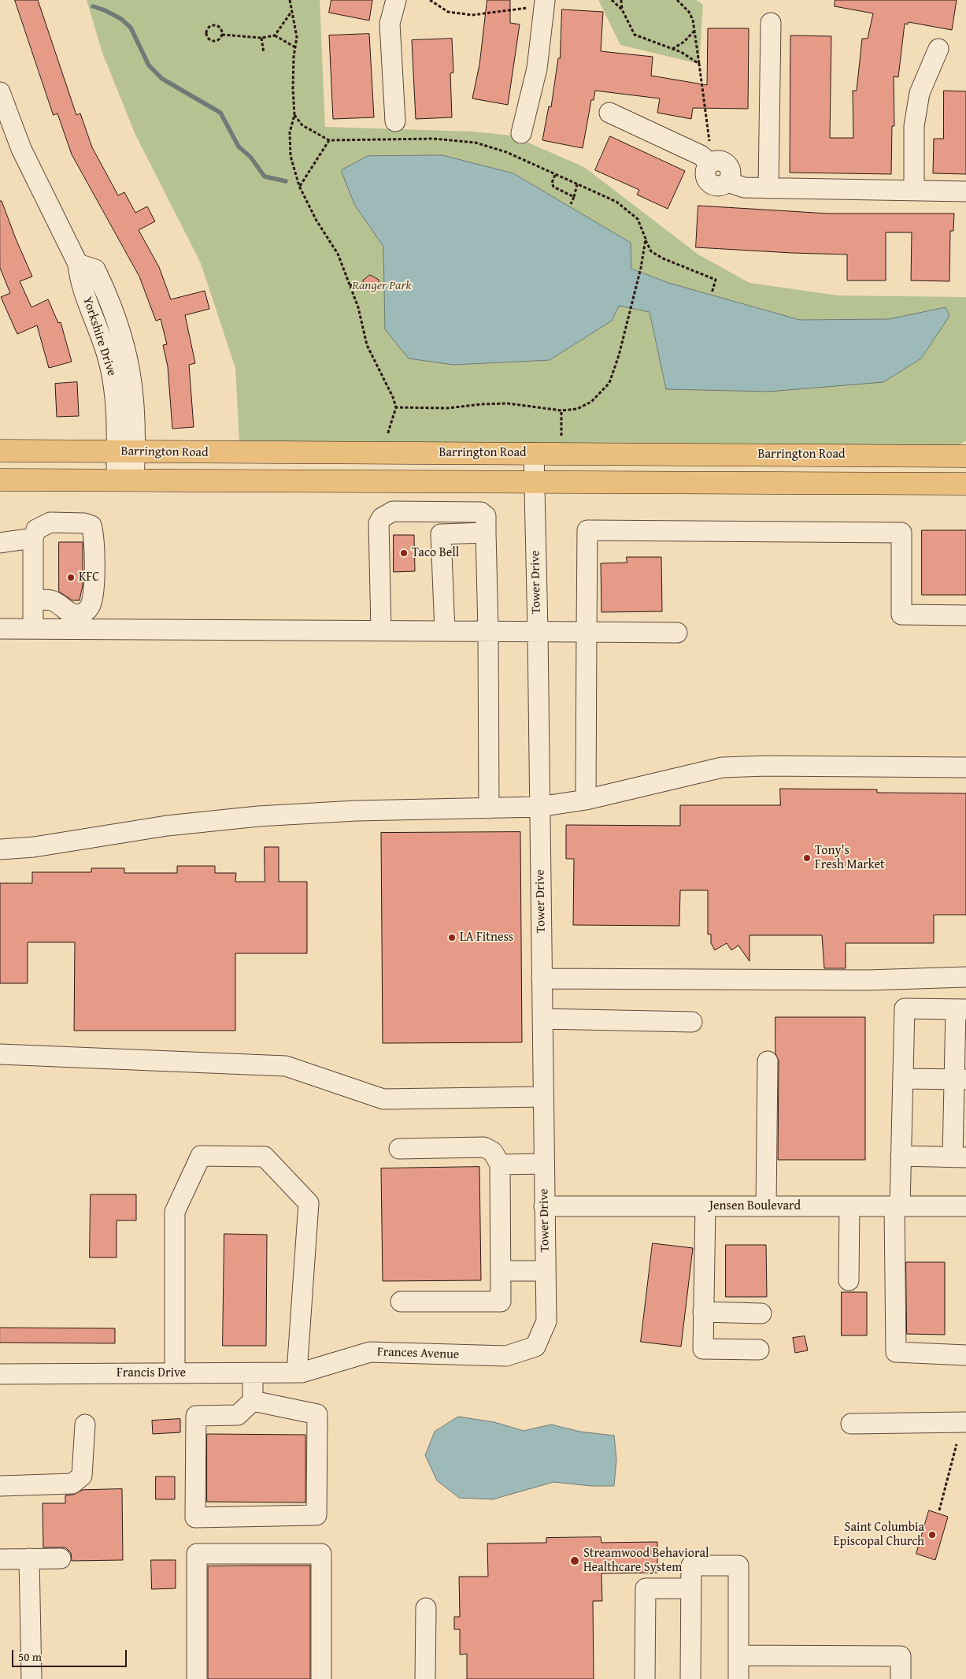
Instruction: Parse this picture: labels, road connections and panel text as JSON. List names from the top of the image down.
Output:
{
  "streets": {
    "main road": ["Barrington Road"],
    "street": [
      "Yorkshire Drive",
      "Tower Drive",
      "Jensen Boulevard",
      "Frances Avenue",
      "Francis Drive"
    ]
  },
  "crossings": [
    ["Yorkshire Drive", "Barrington Road"],
    ["Barrington Road", "Tower Drive"],
    ["Tower Drive", "Jensen Boulevard"],
    ["Tower Drive", "Frances Avenue"],
    ["Frances Avenue", "Francis Drive"]
  ],
  "parks": ["Ranger Park"],
  "places": [
    "Taco Bell",
    "KFC",
    "Tony's Fresh Market",
    "LA Fitness",
    "Saint Columbia Episcopal Church",
    "Streamwood Behavioral Healthcare System"
  ],
  "scale_bar": "50 m"
}
